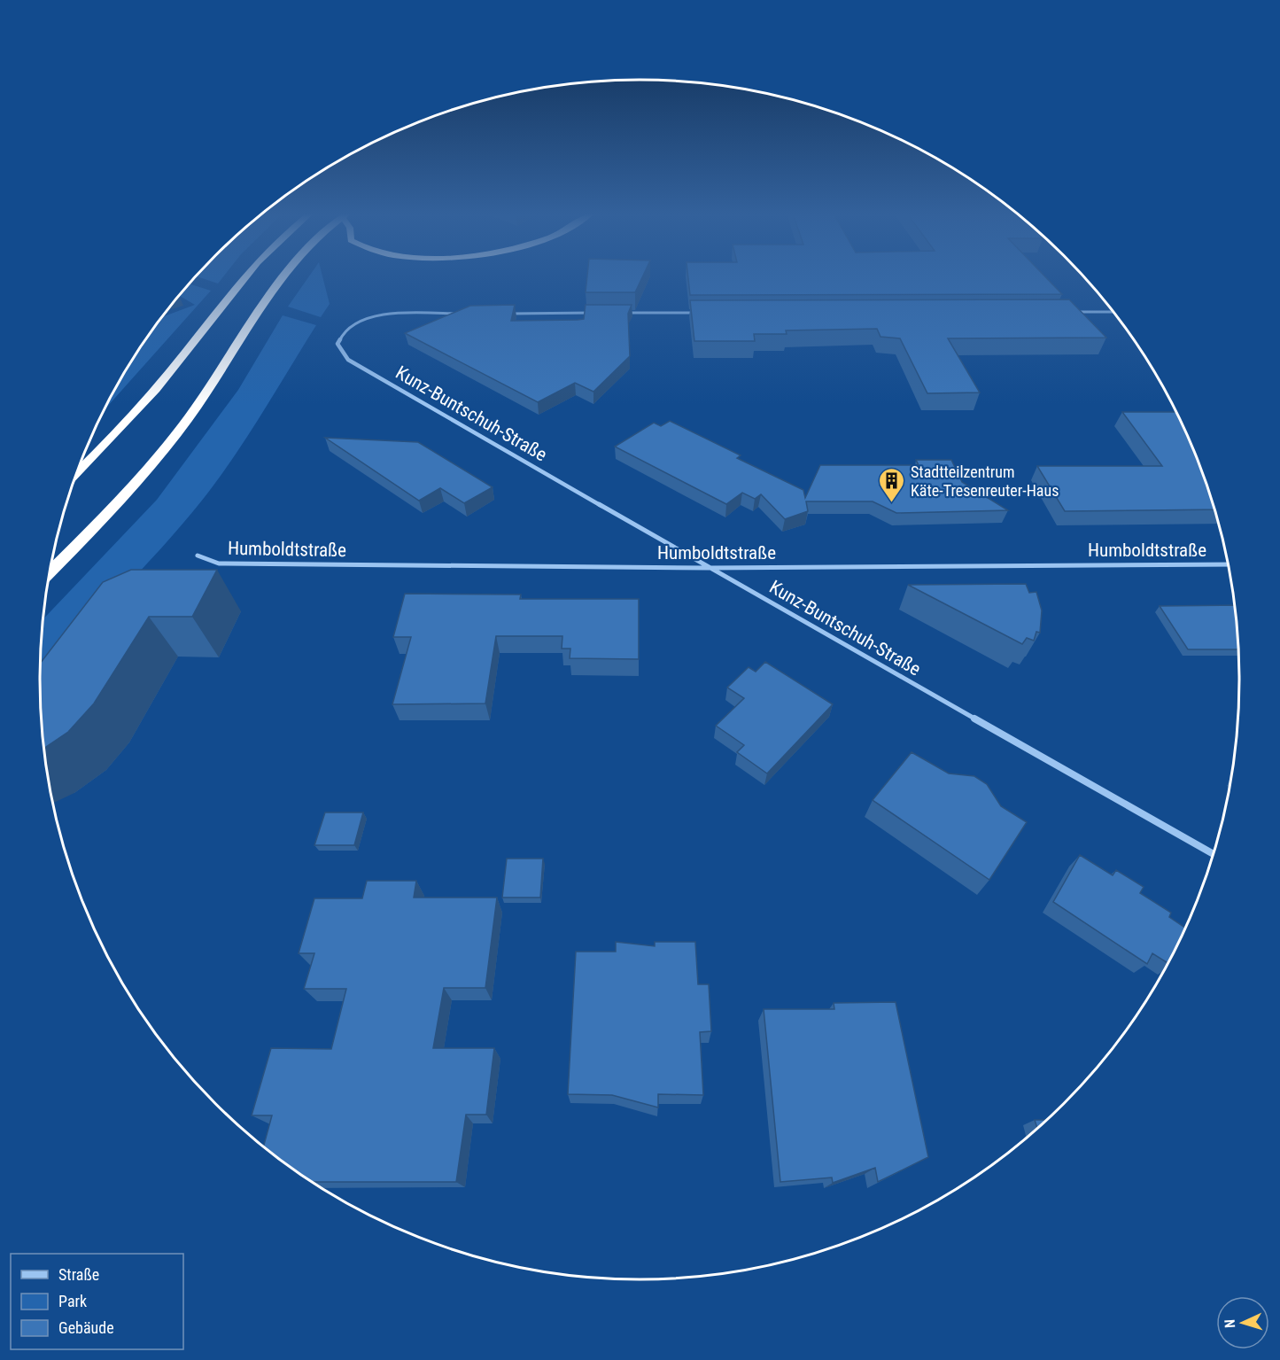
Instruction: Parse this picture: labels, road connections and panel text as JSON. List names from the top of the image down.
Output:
{
  "streets": {
    "street": ["Kunz-Buntschuh-Straße", "Humboldtstraße"]
  },
  "crossings": [
    ["Kunz-Buntschuh-Straße", "Humboldtstraße"]
  ],
  "places": {
    "building": ["Stadtteilzentrum Käte-Tresenreuter-Haus"]
  },
  "legend": ["Straße", "Park", "Gebäude"],
  "north": "left"
}
